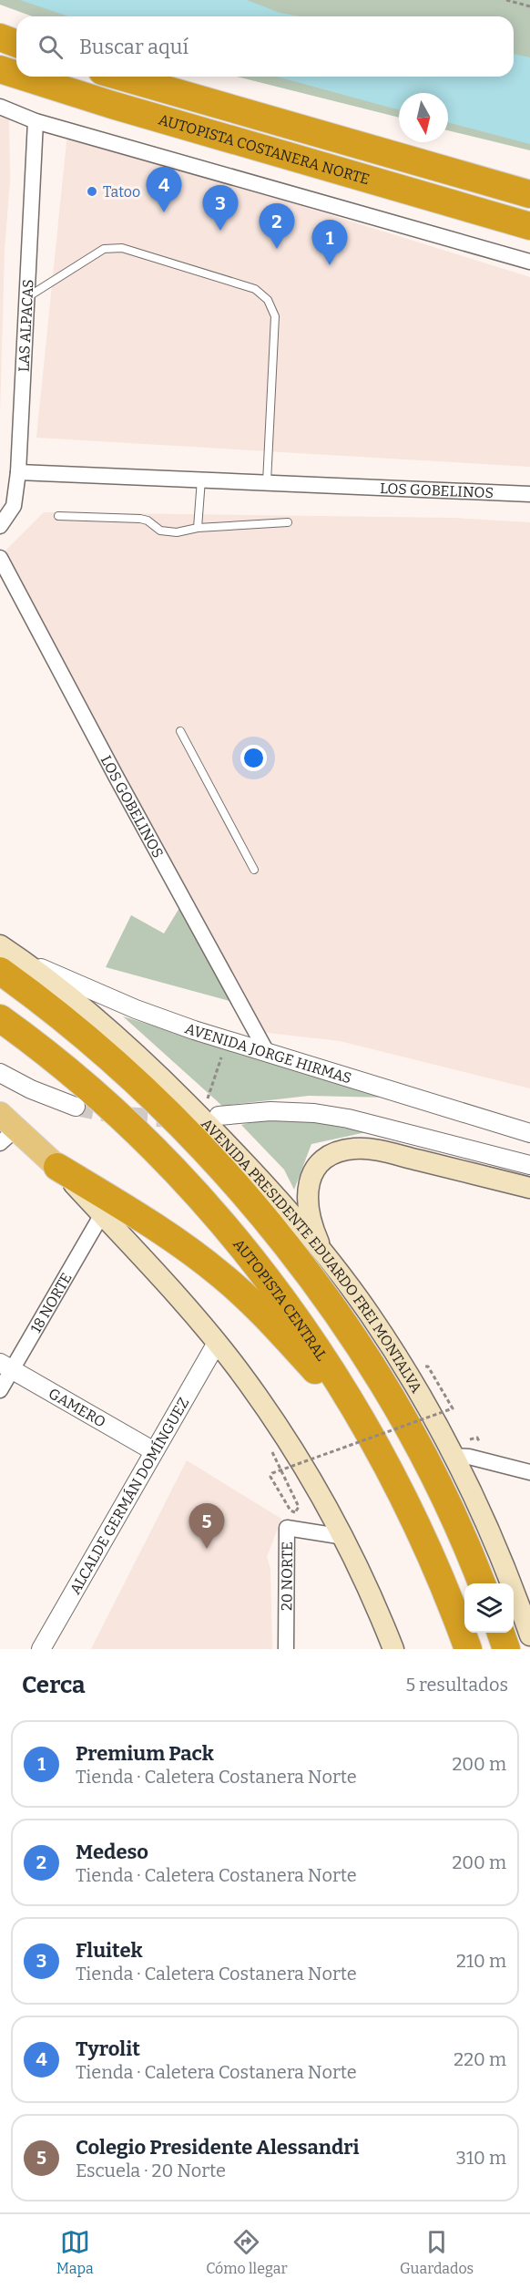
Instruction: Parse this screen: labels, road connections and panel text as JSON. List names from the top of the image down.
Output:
{
  "streets": {
    "highway": ["AUTOPISTA COSTANERA NORTE", "AUTOPISTA CENTRAL"],
    "main road": ["AVENIDA PRESIDENTE EDUARDO FREI MONTALVA"],
    "street": [
      "LAS ALPACAS",
      "LOS GOBELINOS",
      "AVENIDA JORGE HIRMAS",
      "18 NORTE",
      "GAMERO",
      "ALCALDE GERMÁN DOMÍNGUEZ",
      "20 NORTE"
    ]
  },
  "crossings": [
    ["LAS ALPACAS", "LOS GOBELINOS"],
    ["LOS GOBELINOS", "AVENIDA JORGE HIRMAS"],
    ["AVENIDA JORGE HIRMAS", "AVENIDA PRESIDENTE EDUARDO FREI MONTALVA"],
    ["18 NORTE", "GAMERO"],
    ["GAMERO", "ALCALDE GERMÁN DOMÍNGUEZ"]
  ],
  "places": ["Tatoo"],
  "north": "bottom",
  "page": {
    "search": "Buscar aquí",
    "pins": [
      "4",
      "3",
      "2",
      "1",
      "5"
    ],
    "heading": ["Cerca", "5 resultados"],
    "list": [
      {
        "mark": "1",
        "name": "Premium Pack",
        "note": "Tienda · Caletera Costanera Norte",
        "value": "200 m"
      },
      {
        "mark": "2",
        "name": "Medeso",
        "note": "Tienda · Caletera Costanera Norte",
        "value": "200 m"
      },
      {
        "mark": "3",
        "name": "Fluitek",
        "note": "Tienda · Caletera Costanera Norte",
        "value": "210 m"
      },
      {
        "mark": "4",
        "name": "Tyrolit",
        "note": "Tienda · Caletera Costanera Norte",
        "value": "220 m"
      },
      {
        "mark": "5",
        "name": "Colegio Presidente Alessandri",
        "note": "Escuela · 20 Norte",
        "value": "310 m"
      }
    ],
    "nav": ["Mapa", "Cómo llegar", "Guardados"]
  }
}
